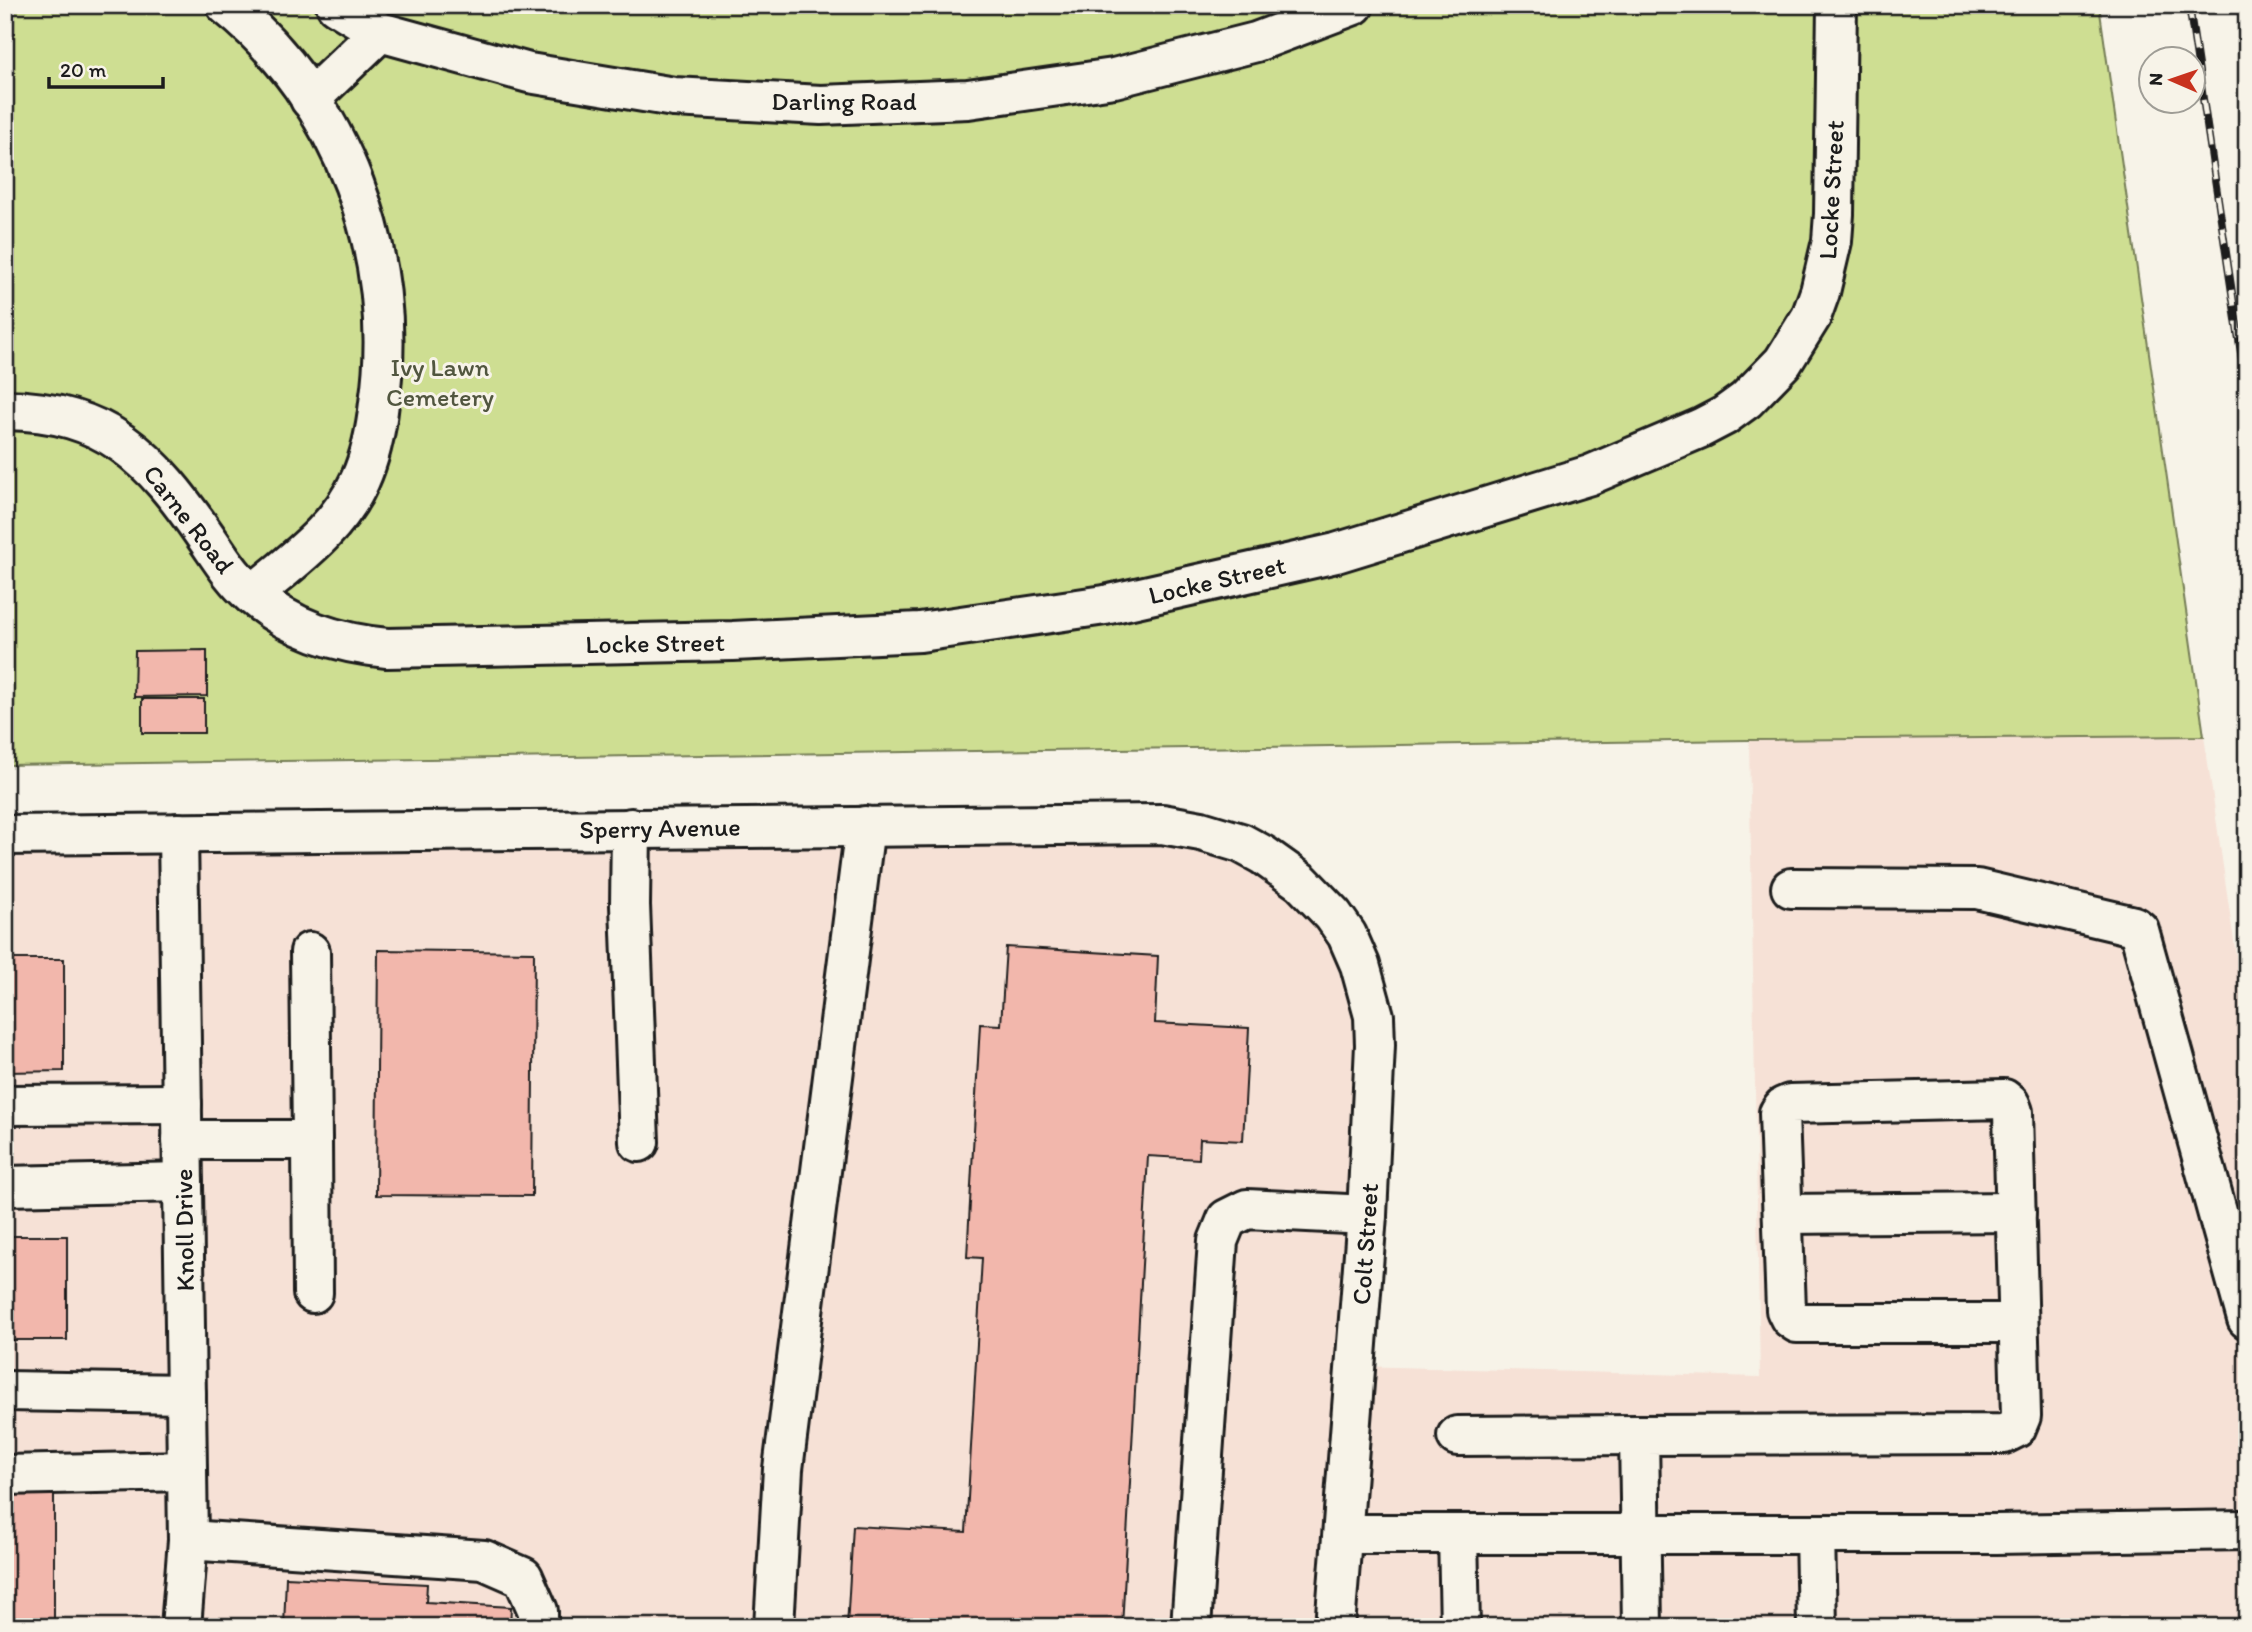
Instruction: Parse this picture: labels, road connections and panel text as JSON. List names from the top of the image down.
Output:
{
  "streets": {
    "street": [
      "Darling Road",
      "Locke Street",
      "Carne Road",
      "Sperry Avenue",
      "Knoll Drive",
      "Colt Street"
    ]
  },
  "crossings": [
    ["Locke Street", "Carne Road"],
    ["Sperry Avenue", "Knoll Drive"],
    ["Sperry Avenue", "Colt Street"]
  ],
  "parks": ["Ivy Lawn Cemetery"],
  "scale_bar": "20 m",
  "north": "left"
}
